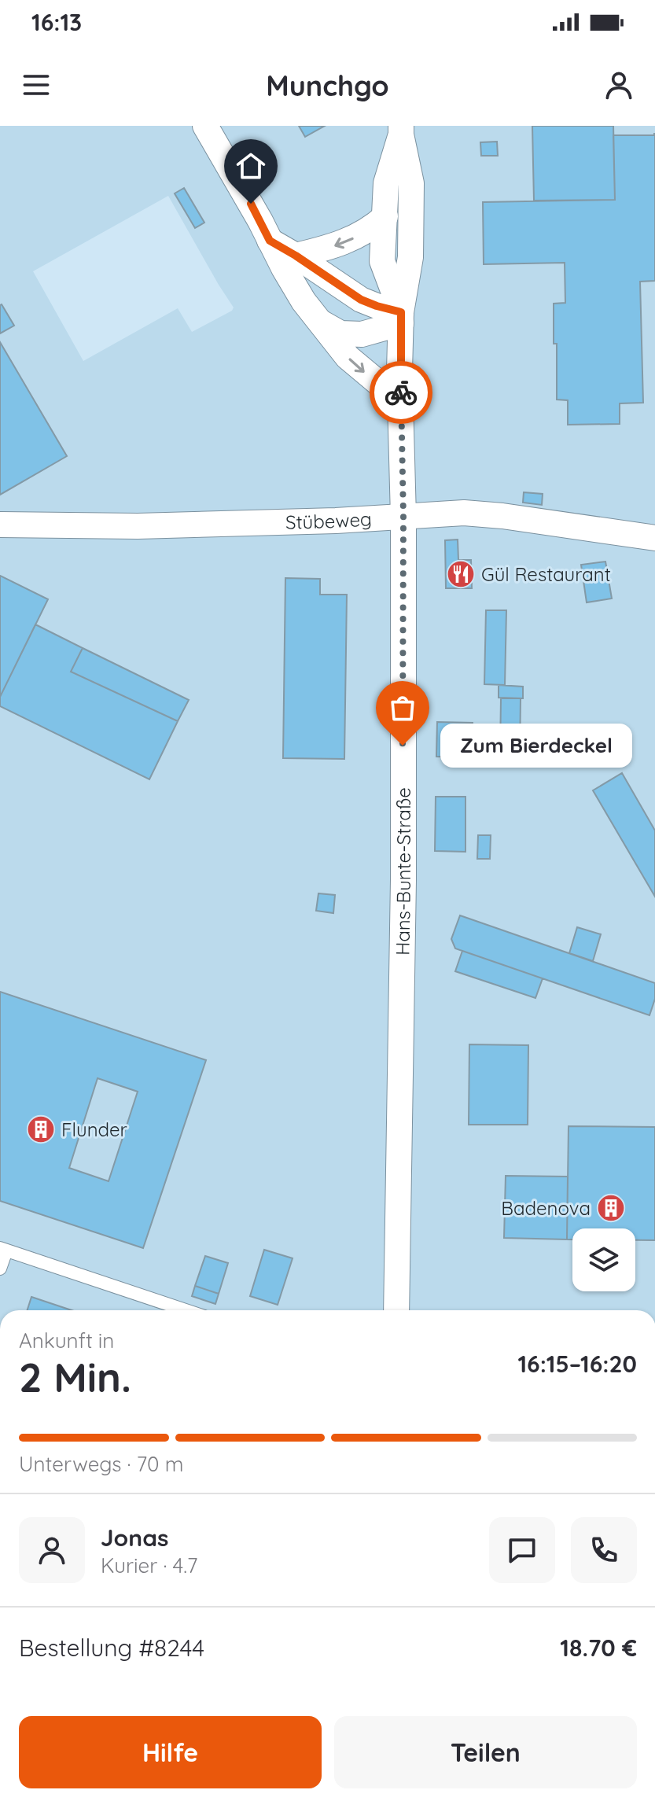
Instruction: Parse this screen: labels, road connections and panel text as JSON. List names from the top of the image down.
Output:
{
  "streets": {
    "street": ["Stübeweg", "Hans-Bunte-Straße"]
  },
  "crossings": [
    ["Stübeweg", "Hans-Bunte-Straße"]
  ],
  "places": {
    "restaurant": ["Gül Restaurant"],
    "other": ["Zum Bierdeckel"],
    "building": ["Flunder", "Badenova"]
  },
  "page": {
    "status": "16:13",
    "header": "Munchgo",
    "bubble": "Zum Bierdeckel",
    "heading": ["2 Min.", "Ankunft in", "16:15–16:20"],
    "panel": [
      "Jonas",
      "Kurier · 4.7",
      "Bestellung #8244",
      "18.70 €"
    ],
    "bar": "Unterwegs · 70 m",
    "buttons": ["Hilfe", "Teilen"]
  }
}
